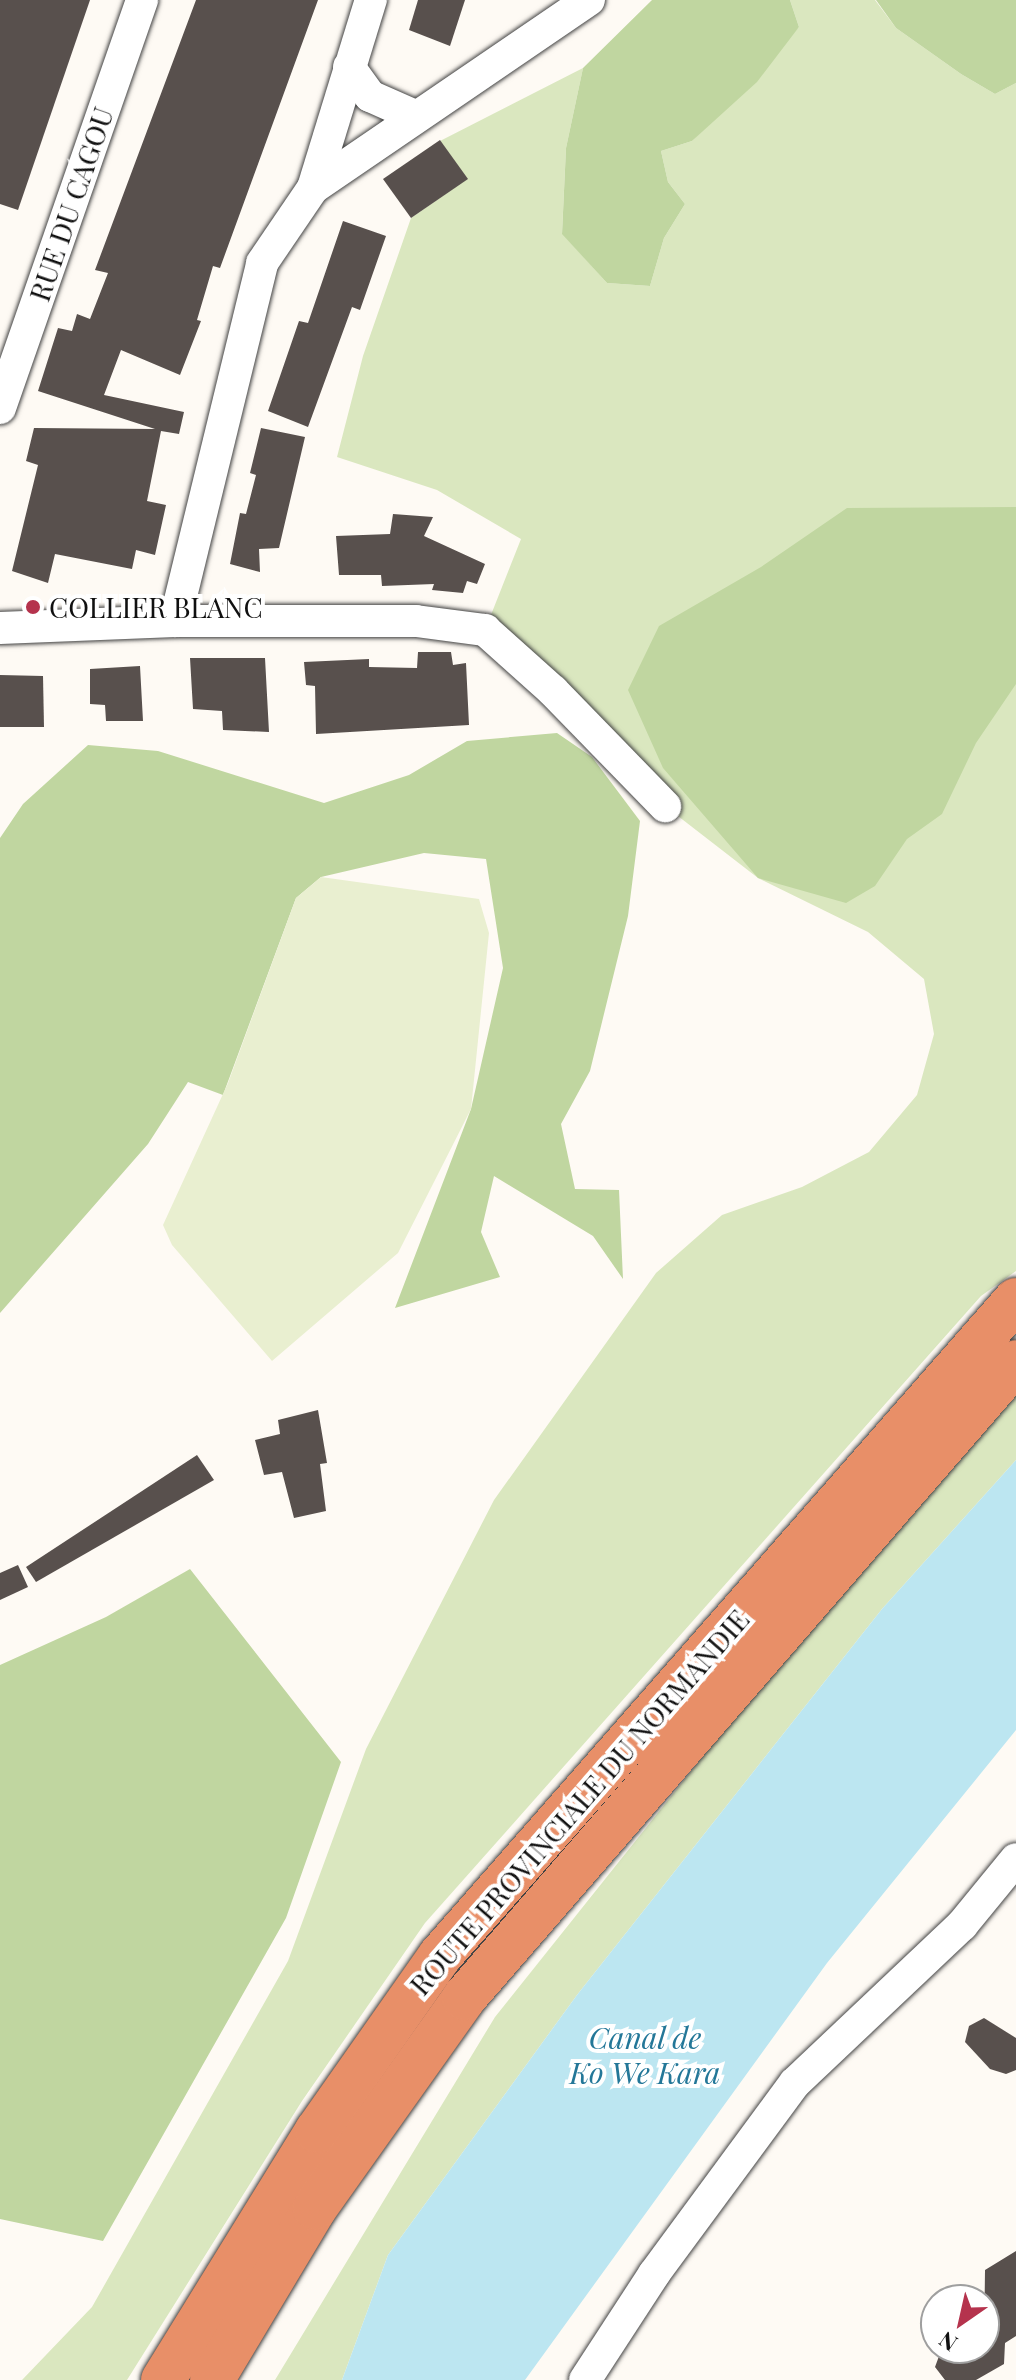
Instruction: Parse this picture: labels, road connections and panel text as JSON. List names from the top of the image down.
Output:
{
  "streets": {
    "highway": ["ROUTE PROVINCIALE DU NORMANDIE"],
    "street": ["RUE DU CAGOU"]
  },
  "water": ["Canal de Ko We Kara"],
  "places": ["COLLIER BLANC"],
  "north": "bottom left"
}
